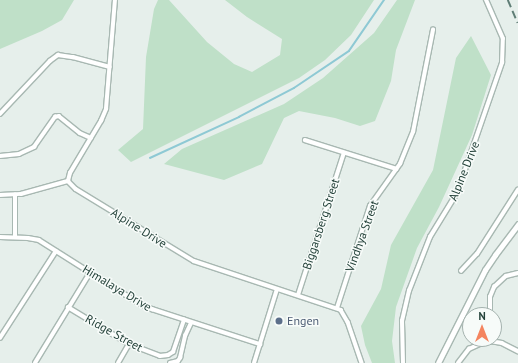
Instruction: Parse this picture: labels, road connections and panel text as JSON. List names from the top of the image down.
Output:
{
  "streets": {
    "street": [
      "Alpine Drive",
      "Biggarsberg Street",
      "Vindhya Street",
      "Himalaya Drive",
      "Ridge Street"
    ]
  },
  "crossings": [
    ["Alpine Drive", "Biggarsberg Street"],
    ["Alpine Drive", "Vindhya Street"],
    ["Himalaya Drive", "Ridge Street"]
  ],
  "places": ["Engen"],
  "north": "top"
}
